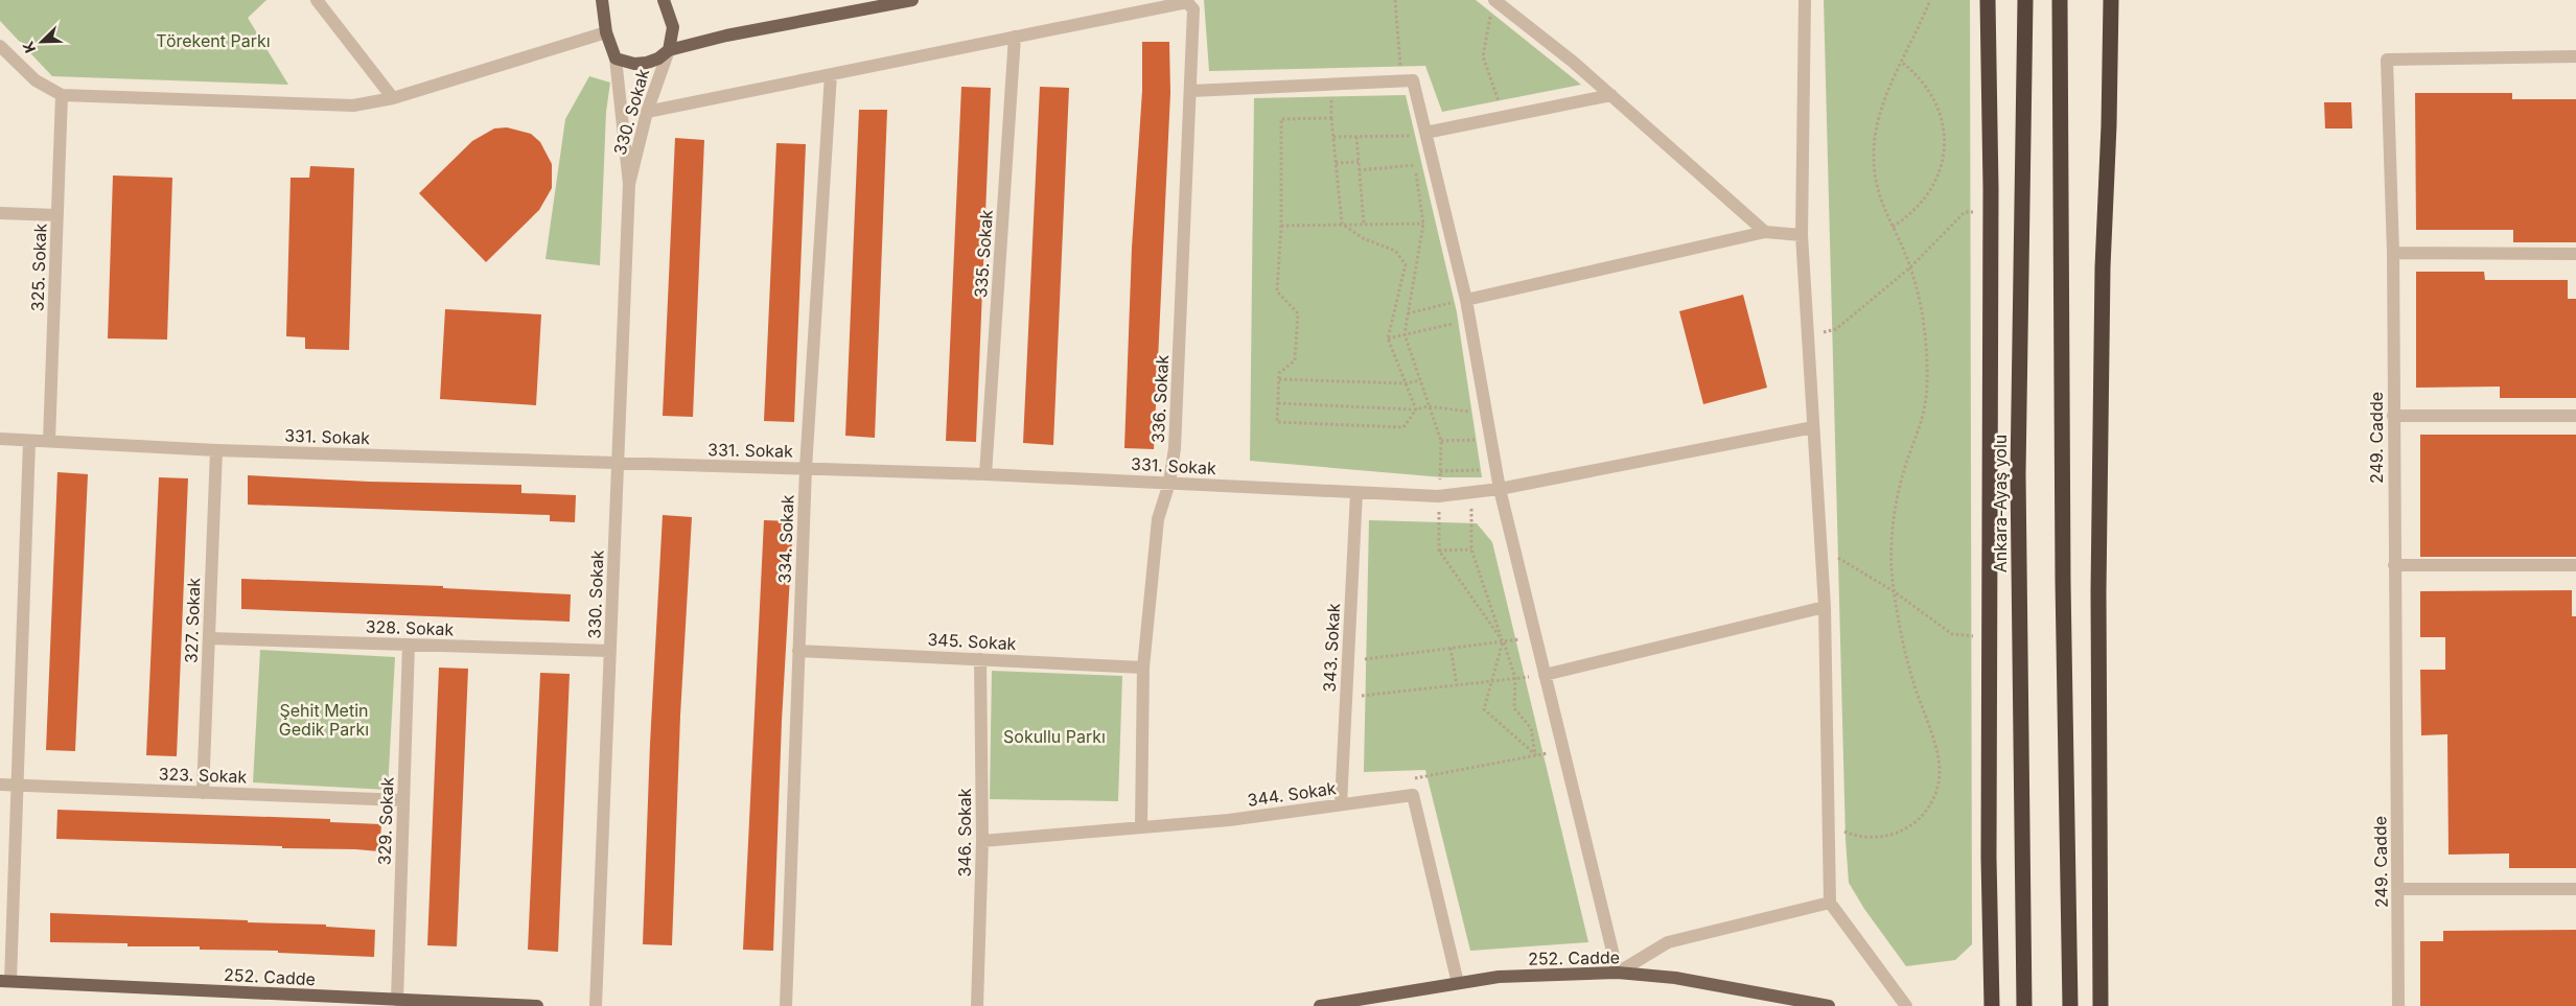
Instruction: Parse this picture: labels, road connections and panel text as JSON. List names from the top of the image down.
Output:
{
  "streets": {
    "highway": ["Ankara-Ayaş yolu"],
    "main road": ["252. Cadde"],
    "street": [
      "330. Sokak",
      "335. Sokak",
      "325. Sokak",
      "336. Sokak",
      "331. Sokak",
      "249. Cadde",
      "334. Sokak",
      "327. Sokak",
      "328. Sokak",
      "345. Sokak",
      "343. Sokak",
      "323. Sokak",
      "344. Sokak",
      "329. Sokak",
      "346. Sokak"
    ]
  },
  "crossings": [
    ["330. Sokak", "331. Sokak"],
    ["330. Sokak", "328. Sokak"],
    ["335. Sokak", "336. Sokak"],
    ["335. Sokak", "331. Sokak"],
    ["325. Sokak", "331. Sokak"],
    ["336. Sokak", "331. Sokak"],
    ["336. Sokak", "345. Sokak"],
    ["336. Sokak", "344. Sokak"],
    ["331. Sokak", "334. Sokak"],
    ["331. Sokak", "327. Sokak"],
    ["331. Sokak", "343. Sokak"],
    ["334. Sokak", "345. Sokak"],
    ["327. Sokak", "328. Sokak"],
    ["327. Sokak", "323. Sokak"],
    ["328. Sokak", "329. Sokak"],
    ["345. Sokak", "346. Sokak"],
    ["343. Sokak", "344. Sokak"],
    ["323. Sokak", "329. Sokak"],
    ["344. Sokak", "346. Sokak"],
    ["344. Sokak", "252. Cadde"],
    ["329. Sokak", "252. Cadde"]
  ],
  "parks": ["Törekent Parkı", "Şehit Metin Gedik Parkı", "Sokullu Parkı"],
  "north": "bottom left"
}
